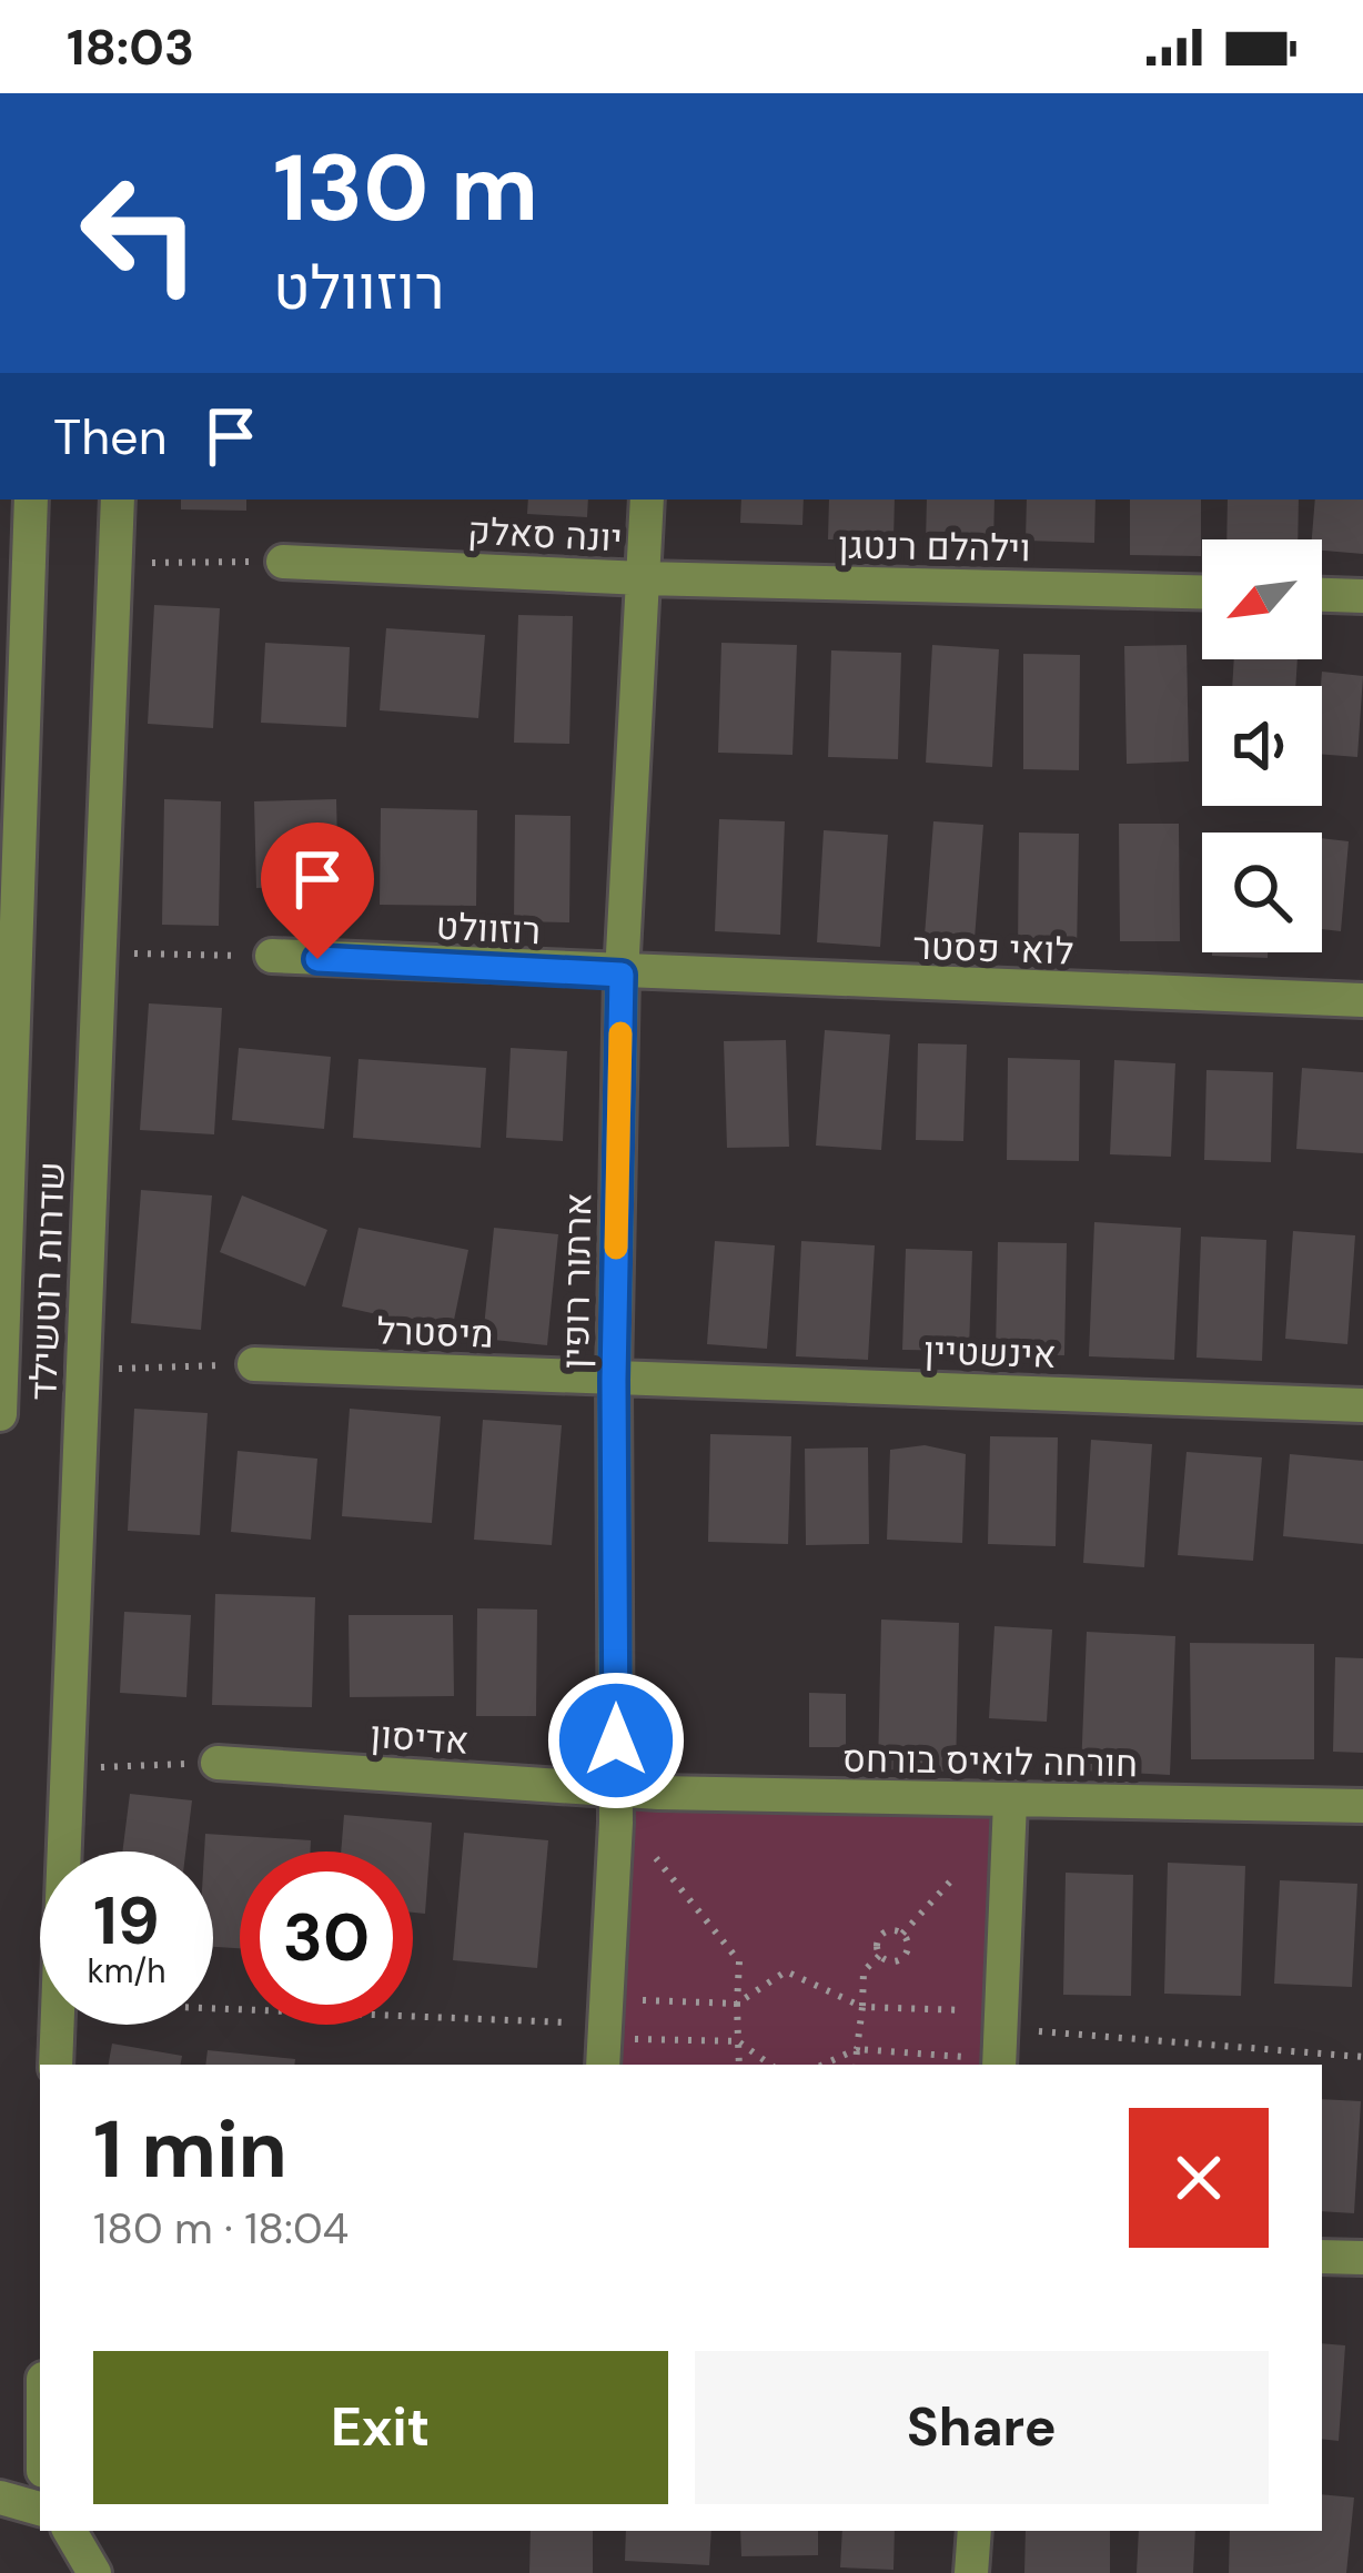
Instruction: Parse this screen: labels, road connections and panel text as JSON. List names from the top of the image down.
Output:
{
  "streets": {
    "street": [
      "יונה סאלק",
      "וילהלם רנטגן",
      "רוזוולט",
      "לואי פסטר",
      "שדרות רוטשילד",
      "ארתור רופין",
      "מיסטרל",
      "אינשטיין",
      "אדיסון",
      "חורחה לואיס בורחס"
    ]
  },
  "crossings": [
    ["יונה סאלק", "וילהלם רנטגן"],
    ["יונה סאלק", "ארתור רופין"],
    ["וילהלם רנטגן", "ארתור רופין"],
    ["רוזוולט", "לואי פסטר"],
    ["רוזוולט", "ארתור רופין"],
    ["לואי פסטר", "ארתור רופין"],
    ["ארתור רופין", "מיסטרל"],
    ["ארתור רופין", "אינשטיין"],
    ["ארתור רופין", "אדיסון"],
    ["ארתור רופין", "חורחה לואיס בורחס"],
    ["מיסטרל", "אינשטיין"],
    ["אדיסון", "חורחה לואיס בורחס"]
  ],
  "north": "bottom left",
  "page": {
    "status": "18:03",
    "turn": ["130 m", "רוזוולט"],
    "then": "Then",
    "speed": "19 km/h",
    "limit": "30",
    "heading": ["1 min", "180 m · 18:04"],
    "buttons": ["Exit", "Share"]
  }
}
